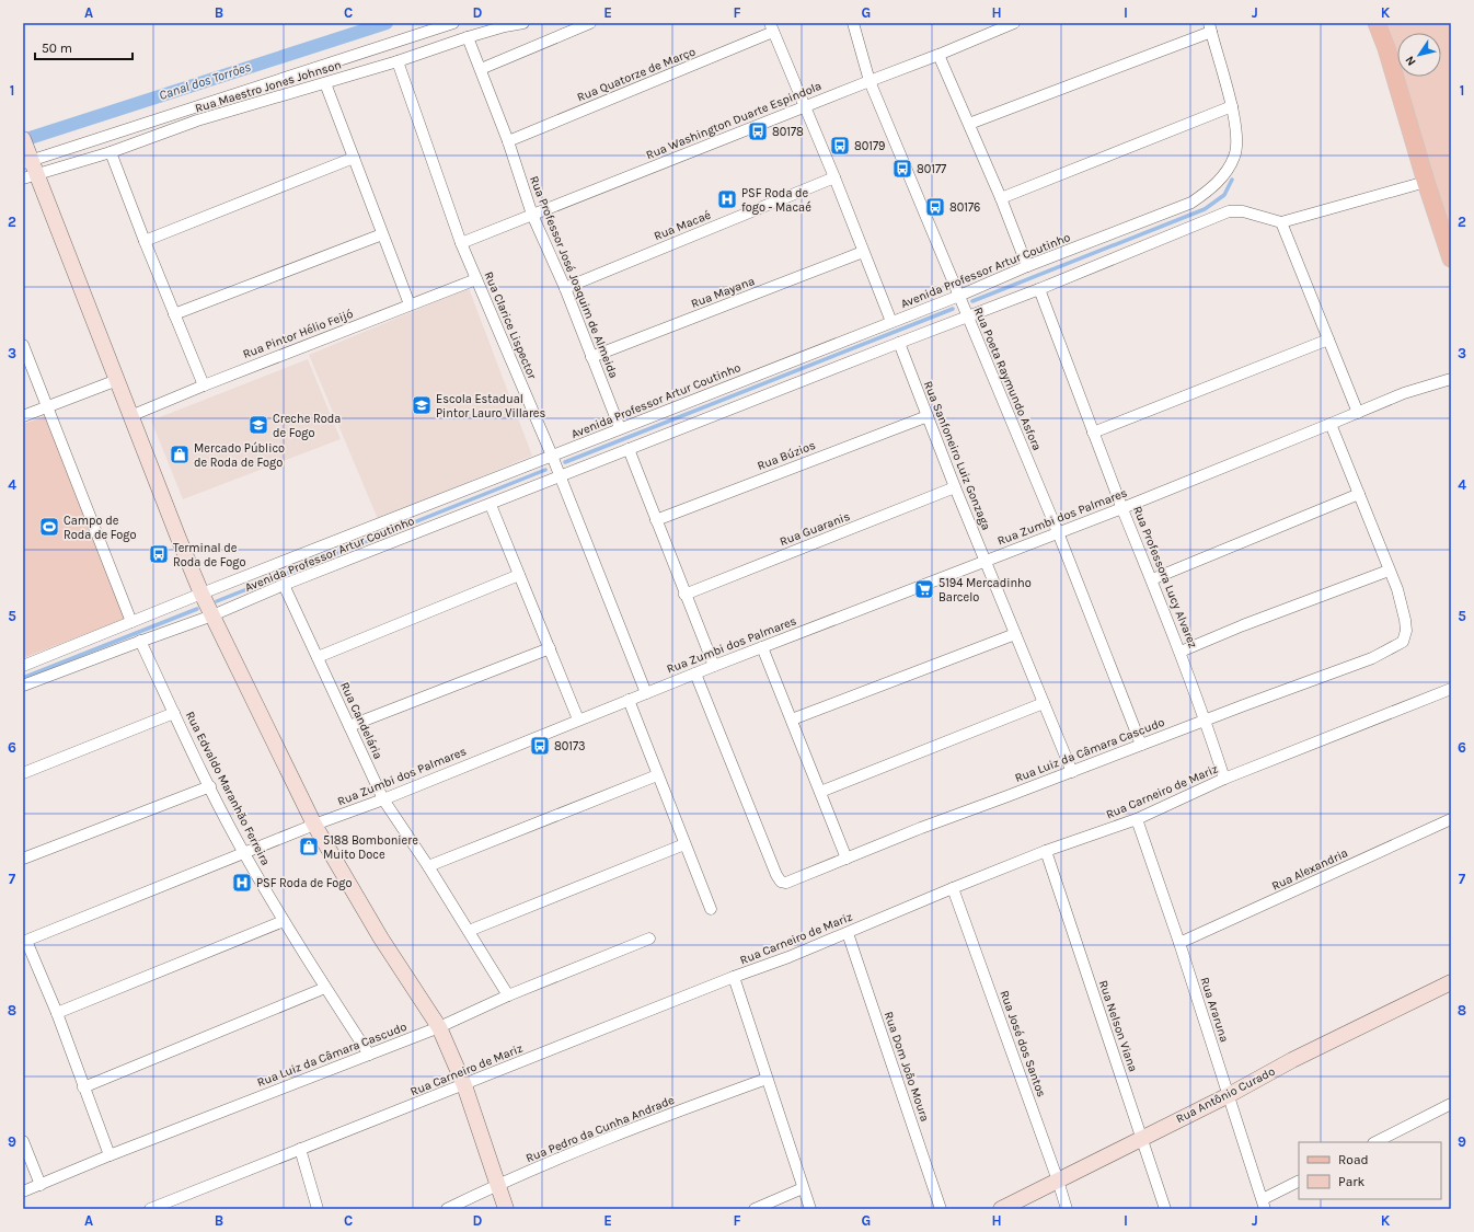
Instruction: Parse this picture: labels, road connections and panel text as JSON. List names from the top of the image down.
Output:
{
  "streets": {
    "street": [
      "Rua Quatorze de Março",
      "Rua Maestro Jones Johnson",
      "Rua Washington Duarte Espindola",
      "Rua Macaé",
      "Avenida Professor Artur Coutinho",
      "Rua Professor José Joaquim de Almeida",
      "Rua Mayana",
      "Rua Clarice Lispector",
      "Rua Pintor Hélio Feijó",
      "Rua Poeta Raymundo Asfora",
      "Rua Búzios",
      "Rua Sanfoneiro Luiz Gonzaga",
      "Rua Zumbi dos Palmares",
      "Rua Guaranis",
      "Rua Professora Lucy Alvarez",
      "Rua Candelária",
      "Rua Luiz da Câmara Cascudo",
      "Rua Edvaldo Maranhão Ferreira",
      "Rua Carneiro de Mariz",
      "Rua Alexandria",
      "Rua Araruna",
      "Rua Nelson Viana",
      "Rua José dos Santos",
      "Rua Dom João Moura",
      "Rua Antônio Curado",
      "Rua Pedro da Cunha Andrade"
    ]
  },
  "crossings": [
    ["Rua Quatorze de Março", "Rua Professor José Joaquim de Almeida"],
    ["Rua Maestro Jones Johnson", "Rua Professor José Joaquim de Almeida"],
    ["Rua Maestro Jones Johnson", "Rua Clarice Lispector"],
    ["Rua Washington Duarte Espindola", "Rua Professor José Joaquim de Almeida"],
    ["Rua Washington Duarte Espindola", "Rua Clarice Lispector"],
    ["Rua Washington Duarte Espindola", "Rua Poeta Raymundo Asfora"],
    ["Rua Macaé", "Rua Professor José Joaquim de Almeida"],
    ["Avenida Professor Artur Coutinho", "Rua Professor José Joaquim de Almeida"],
    ["Avenida Professor Artur Coutinho", "Rua Clarice Lispector"],
    ["Avenida Professor Artur Coutinho", "Rua Poeta Raymundo Asfora"],
    ["Avenida Professor Artur Coutinho", "Rua Sanfoneiro Luiz Gonzaga"],
    ["Avenida Professor Artur Coutinho", "Rua Professora Lucy Alvarez"],
    ["Avenida Professor Artur Coutinho", "Rua Candelária"],
    ["Avenida Professor Artur Coutinho", "Rua Edvaldo Maranhão Ferreira"],
    ["Rua Professor José Joaquim de Almeida", "Rua Mayana"],
    ["Rua Clarice Lispector", "Rua Pintor Hélio Feijó"],
    ["Rua Clarice Lispector", "Rua Zumbi dos Palmares"],
    ["Rua Poeta Raymundo Asfora", "Rua Zumbi dos Palmares"],
    ["Rua Poeta Raymundo Asfora", "Rua Luiz da Câmara Cascudo"],
    ["Rua Búzios", "Rua Sanfoneiro Luiz Gonzaga"],
    ["Rua Sanfoneiro Luiz Gonzaga", "Rua Zumbi dos Palmares"],
    ["Rua Sanfoneiro Luiz Gonzaga", "Rua Guaranis"],
    ["Rua Sanfoneiro Luiz Gonzaga", "Rua Luiz da Câmara Cascudo"],
    ["Rua Zumbi dos Palmares", "Rua Professora Lucy Alvarez"],
    ["Rua Zumbi dos Palmares", "Rua Candelária"],
    ["Rua Zumbi dos Palmares", "Rua Luiz da Câmara Cascudo"],
    ["Rua Zumbi dos Palmares", "Rua Edvaldo Maranhão Ferreira"],
    ["Rua Professora Lucy Alvarez", "Rua Luiz da Câmara Cascudo"],
    ["Rua Professora Lucy Alvarez", "Rua Carneiro de Mariz"],
    ["Rua Candelária", "Rua Luiz da Câmara Cascudo"],
    ["Rua Luiz da Câmara Cascudo", "Rua Edvaldo Maranhão Ferreira"],
    ["Rua Carneiro de Mariz", "Rua Araruna"],
    ["Rua Carneiro de Mariz", "Rua Nelson Viana"],
    ["Rua Carneiro de Mariz", "Rua José dos Santos"],
    ["Rua Carneiro de Mariz", "Rua Dom João Moura"],
    ["Rua Alexandria", "Rua Araruna"],
    ["Rua Araruna", "Rua Antônio Curado"],
    ["Rua Nelson Viana", "Rua Antônio Curado"],
    ["Rua José dos Santos", "Rua Antônio Curado"]
  ],
  "water": ["Canal dos Torrões"],
  "places": {
    "bus stop": [
      "80178",
      "80179",
      "80177",
      "80176",
      "Terminal de Roda de Fogo",
      "80173"
    ],
    "hospital": ["PSF Roda de fogo - Macaé", "PSF Roda de Fogo"],
    "school or university": ["Escola Estadual Pintor Lauro Villares", "Creche Roda de Fogo"],
    "shop": ["Mercado Público de Roda de Fogo", "5188 Bomboniere Muito Doce"],
    "sports": ["Campo de Roda de Fogo"],
    "supermarket": ["5194 Mercadinho Barcelo"]
  },
  "legend": ["Road", "Park"],
  "scale_bar": "50 m",
  "north": "bottom left",
  "grid": {
    "columns": [
      "A",
      "B",
      "C",
      "D",
      "E",
      "F",
      "G",
      "H",
      "I",
      "J",
      "K"
    ],
    "rows": [
      "1",
      "2",
      "3",
      "4",
      "5",
      "6",
      "7",
      "8",
      "9"
    ]
  }
}
